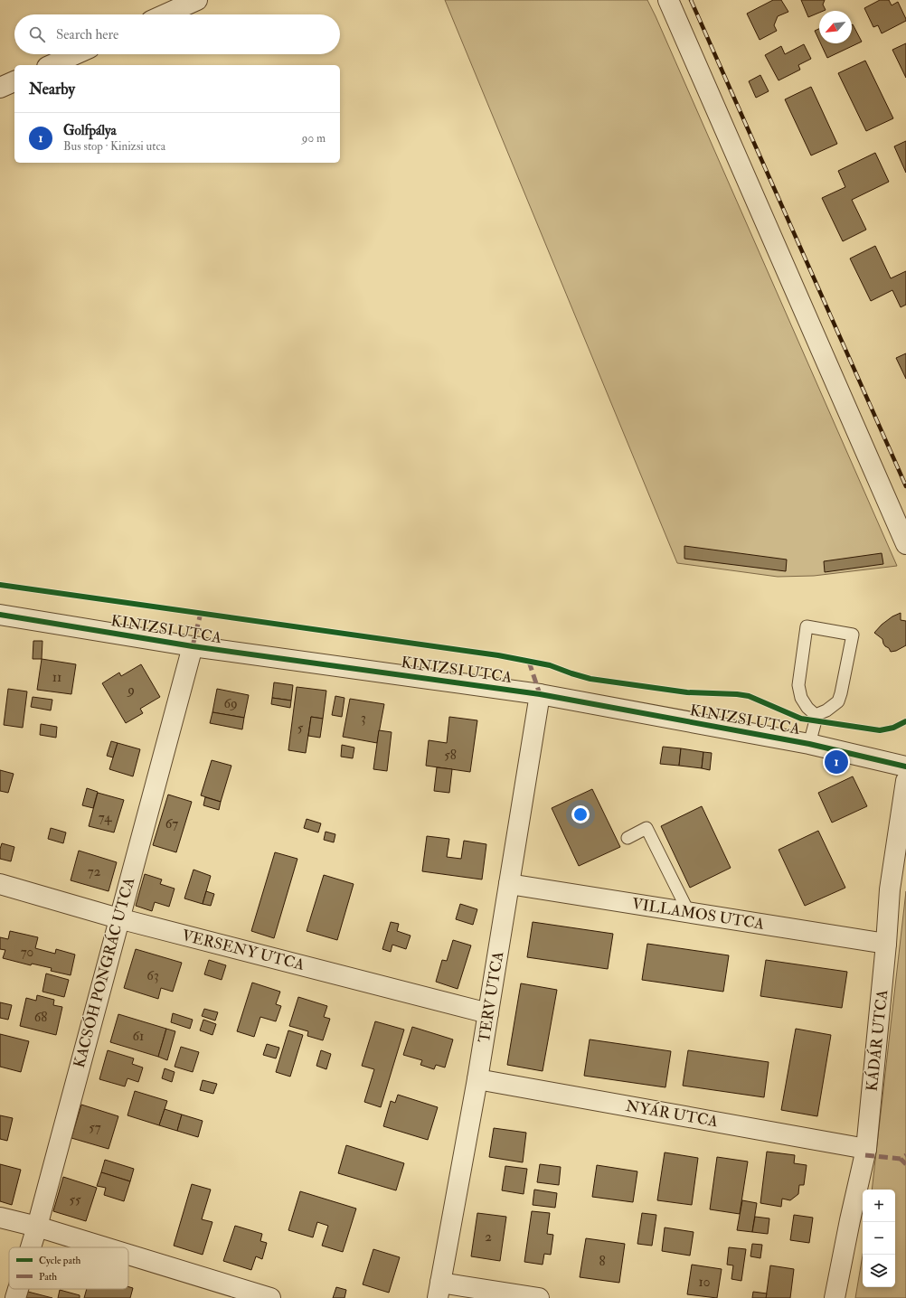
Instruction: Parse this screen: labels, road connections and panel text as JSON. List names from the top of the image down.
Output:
{
  "streets": {
    "street": [
      "KINIZSI UTCA",
      "VILLAMOS UTCA",
      "VERSENY UTCA",
      "KACSÓH PONGRÁC UTCA",
      "TERV UTCA",
      "KÁDÁR UTCA",
      "NYÁR UTCA"
    ]
  },
  "crossings": [
    ["KINIZSI UTCA", "KACSÓH PONGRÁC UTCA"],
    ["KINIZSI UTCA", "TERV UTCA"],
    ["VILLAMOS UTCA", "TERV UTCA"],
    ["VILLAMOS UTCA", "KÁDÁR UTCA"],
    ["VERSENY UTCA", "KACSÓH PONGRÁC UTCA"],
    ["VERSENY UTCA", "TERV UTCA"],
    ["TERV UTCA", "NYÁR UTCA"],
    ["KÁDÁR UTCA", "NYÁR UTCA"]
  ],
  "house_numbers": [
    "11",
    "9",
    "69",
    "3",
    "5",
    "58",
    "74",
    "67",
    "72",
    "70",
    "63",
    "68",
    "61",
    "57",
    "55",
    "2",
    "8",
    "10"
  ],
  "legend": ["Cycle path", "Path"],
  "north": "bottom left",
  "page": {
    "search": "Search here",
    "heading": "Nearby",
    "list": [
      {
        "mark": "1",
        "name": "Golfpálya",
        "note": "Bus stop · Kinizsi utca",
        "value": "90 m"
      }
    ],
    "pins": "1",
    "map_buttons": ["+", "−"]
  }
}
